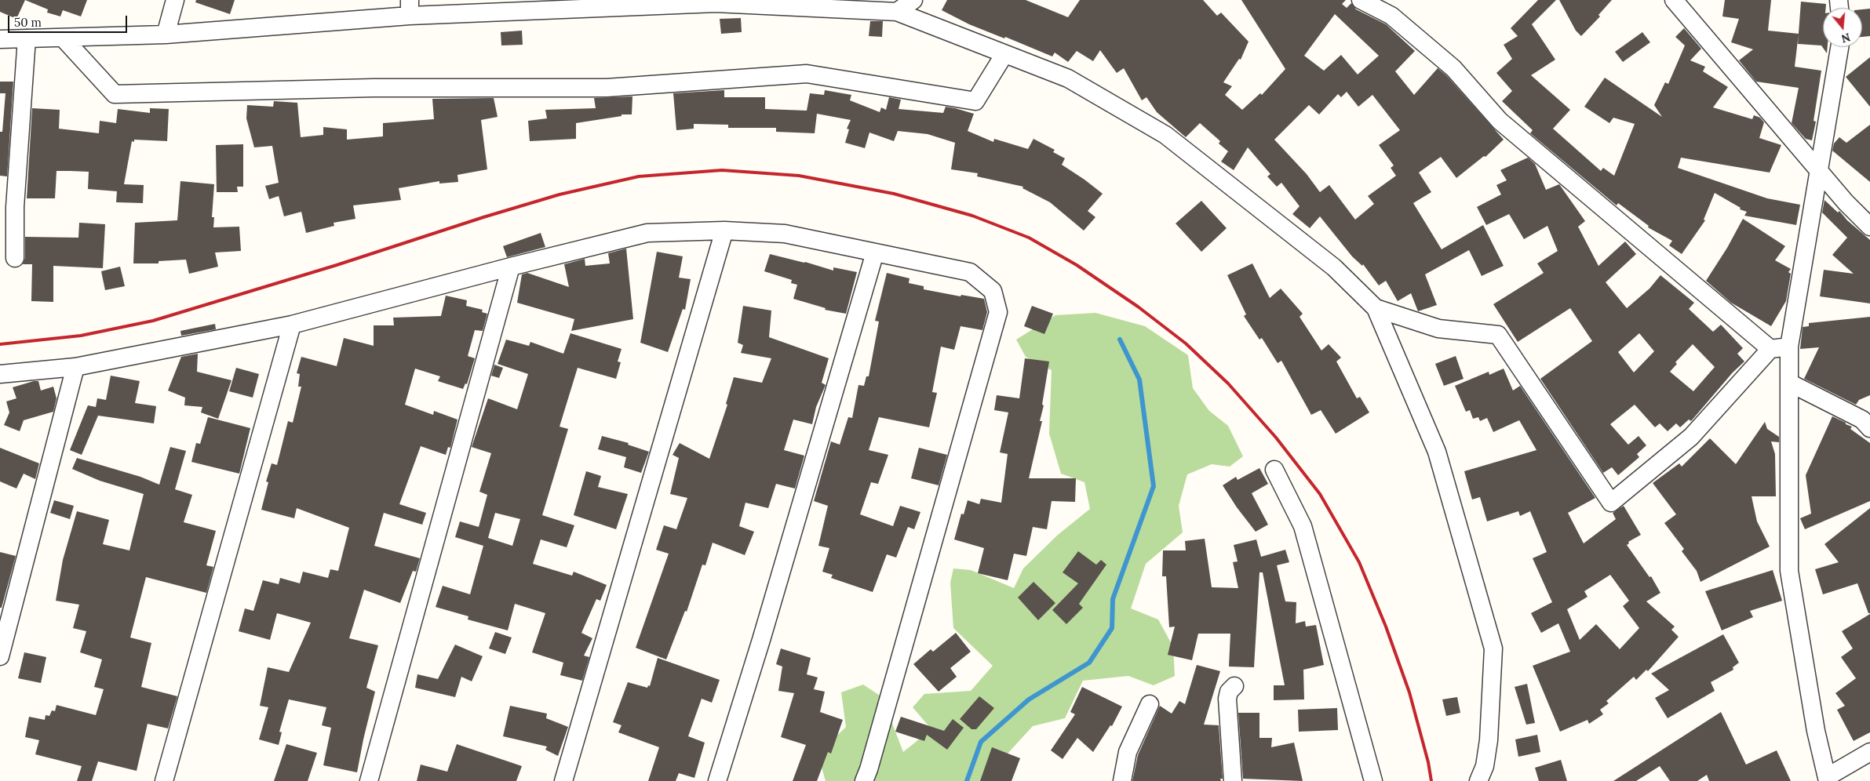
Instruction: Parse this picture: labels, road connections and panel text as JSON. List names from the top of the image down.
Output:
{
  "scale_bar": "50 m",
  "north": "bottom"
}
